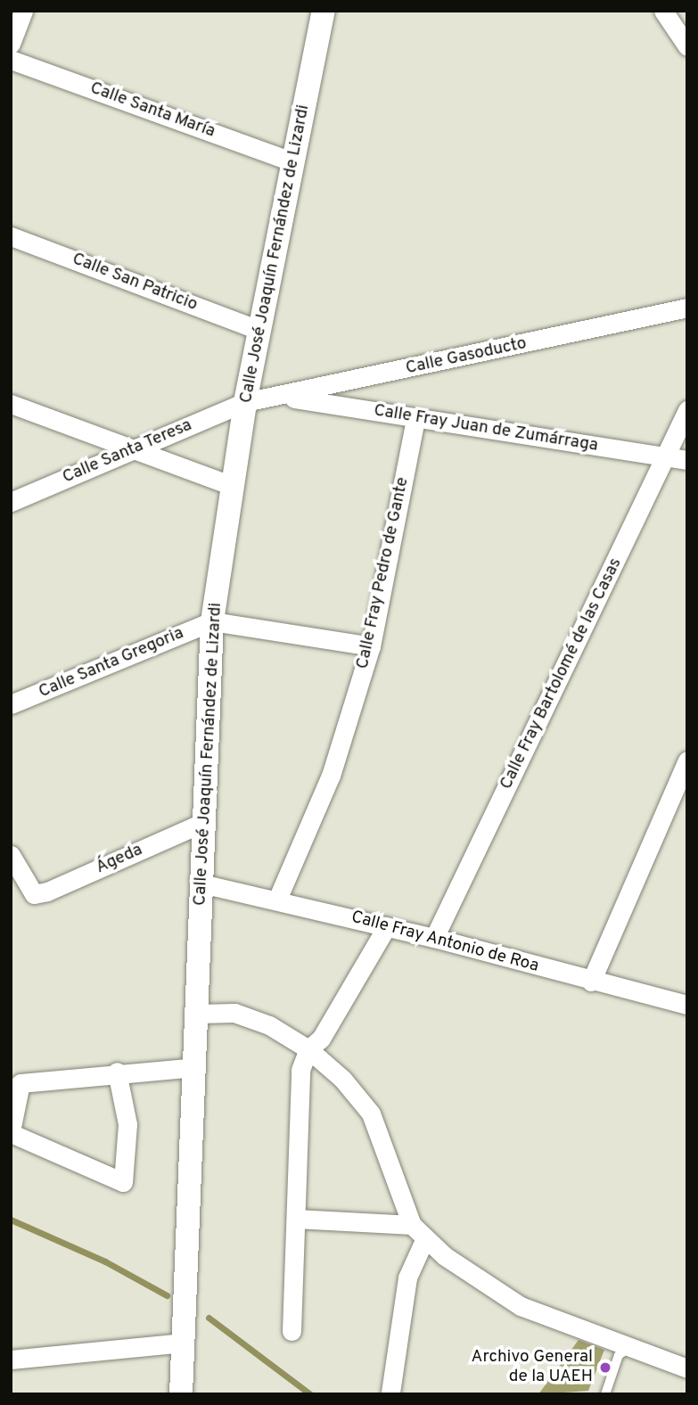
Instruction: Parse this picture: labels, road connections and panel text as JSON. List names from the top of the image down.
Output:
{
  "streets": {
    "street": [
      "Calle Santa María",
      "Calle José Joaquín Fernández de Lizardi",
      "Calle San Patricio",
      "Calle Gasoducto",
      "Calle Fray Juan de Zumárraga",
      "Calle Santa Teresa",
      "Calle Fray Pedro de Gante",
      "Calle Santa Gregoria",
      "Calle Fray Bartolomé de las Casas",
      "Ágeda",
      "Calle Fray Antonio de Roa"
    ]
  },
  "crossings": [
    ["Calle Santa María", "Calle José Joaquín Fernández de Lizardi"],
    ["Calle José Joaquín Fernández de Lizardi", "Calle San Patricio"],
    ["Calle José Joaquín Fernández de Lizardi", "Calle Gasoducto"],
    ["Calle José Joaquín Fernández de Lizardi", "Calle Santa Teresa"],
    ["Calle José Joaquín Fernández de Lizardi", "Calle Santa Gregoria"],
    ["Calle José Joaquín Fernández de Lizardi", "Ágeda"],
    ["Calle José Joaquín Fernández de Lizardi", "Calle Fray Antonio de Roa"],
    ["Calle Gasoducto", "Calle Fray Juan de Zumárraga"],
    ["Calle Gasoducto", "Calle Santa Teresa"],
    ["Calle Fray Juan de Zumárraga", "Calle Fray Pedro de Gante"],
    ["Calle Fray Juan de Zumárraga", "Calle Fray Bartolomé de las Casas"],
    ["Calle Fray Pedro de Gante", "Calle Fray Antonio de Roa"],
    ["Calle Fray Bartolomé de las Casas", "Calle Fray Antonio de Roa"]
  ],
  "places": ["Archivo General de la UAEH"]
}
